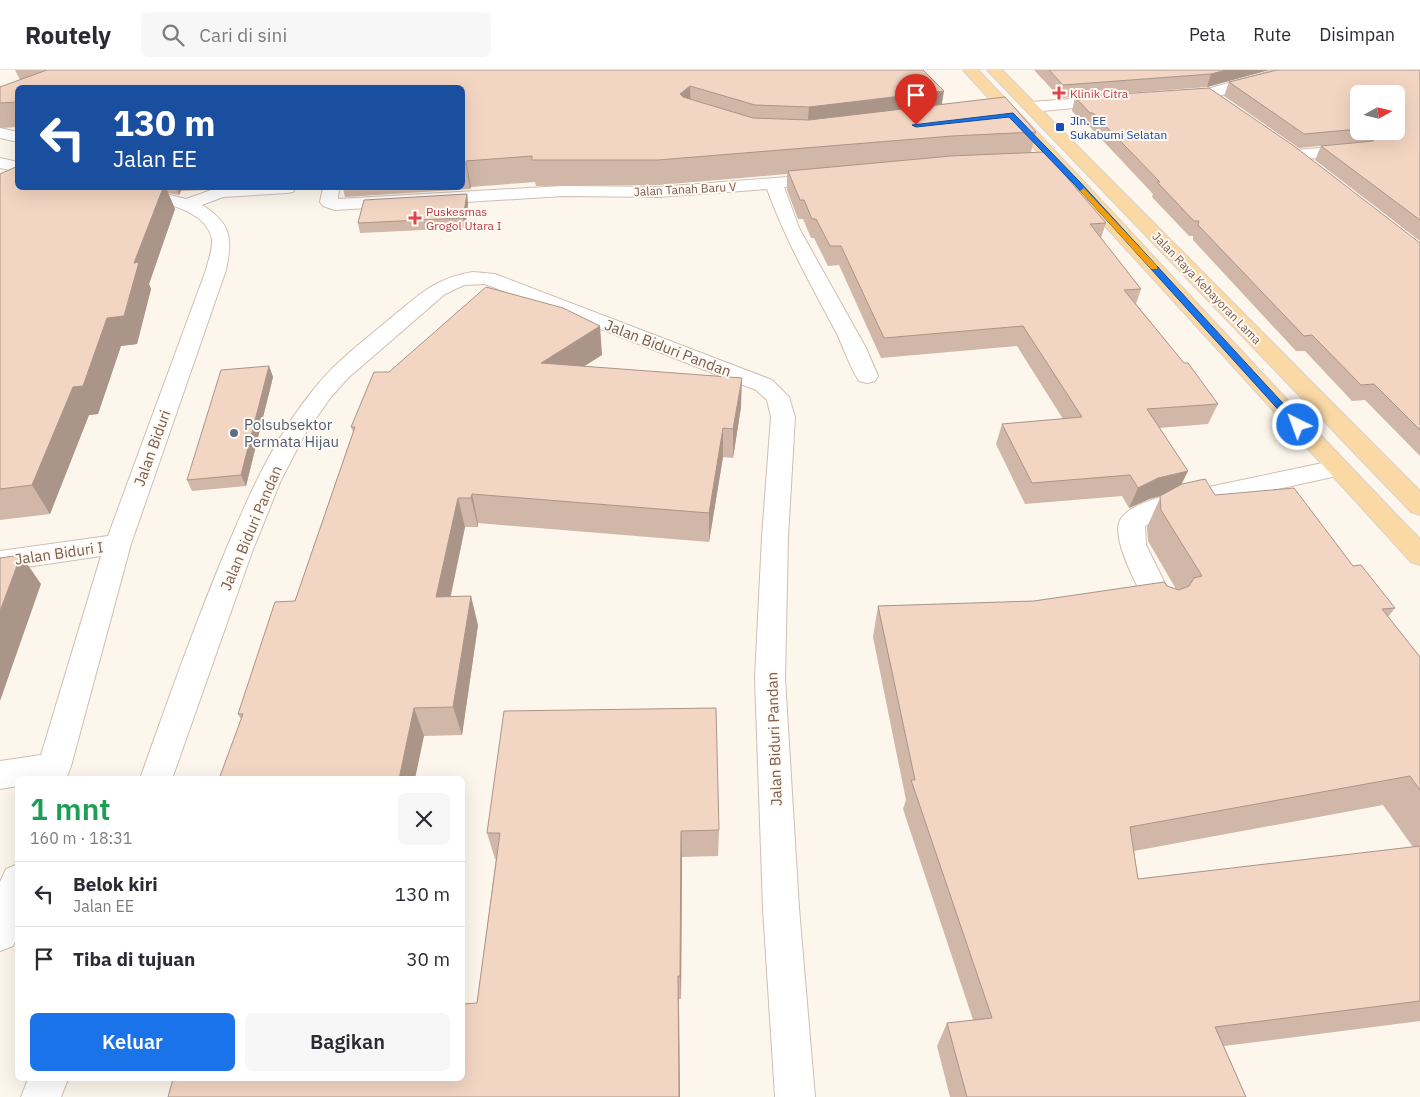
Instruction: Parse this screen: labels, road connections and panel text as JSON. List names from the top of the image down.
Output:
{
  "streets": {
    "main road": ["Jalan Raya Kebayoran Lama"],
    "street": [
      "Jalan Tanah Baru V",
      "Jalan Biduri Pandan",
      "Jalan Biduri",
      "Jalan Biduri I"
    ]
  },
  "crossings": [
    ["Jalan Biduri", "Jalan Biduri I"]
  ],
  "places": {
    "health": ["Klinik Citra", "Puskesmas Grogol Utara I"],
    "transit": ["Jln. EE Sukabumi Selatan"],
    "other": ["Polsubsektor Permata Hijau"]
  },
  "north": "right",
  "page": {
    "header": "Routely",
    "search": "Cari di sini",
    "nav": ["Peta", "Rute", "Disimpan"],
    "turn": ["130 m", "Jalan EE"],
    "heading": ["1 mnt", "160 m · 18:31"],
    "list": [
      {
        "name": "Belok kiri",
        "note": "Jalan EE",
        "value": "130 m"
      },
      {
        "name": "Tiba di tujuan",
        "value": "30 m"
      }
    ],
    "buttons": ["Keluar", "Bagikan"]
  }
}
